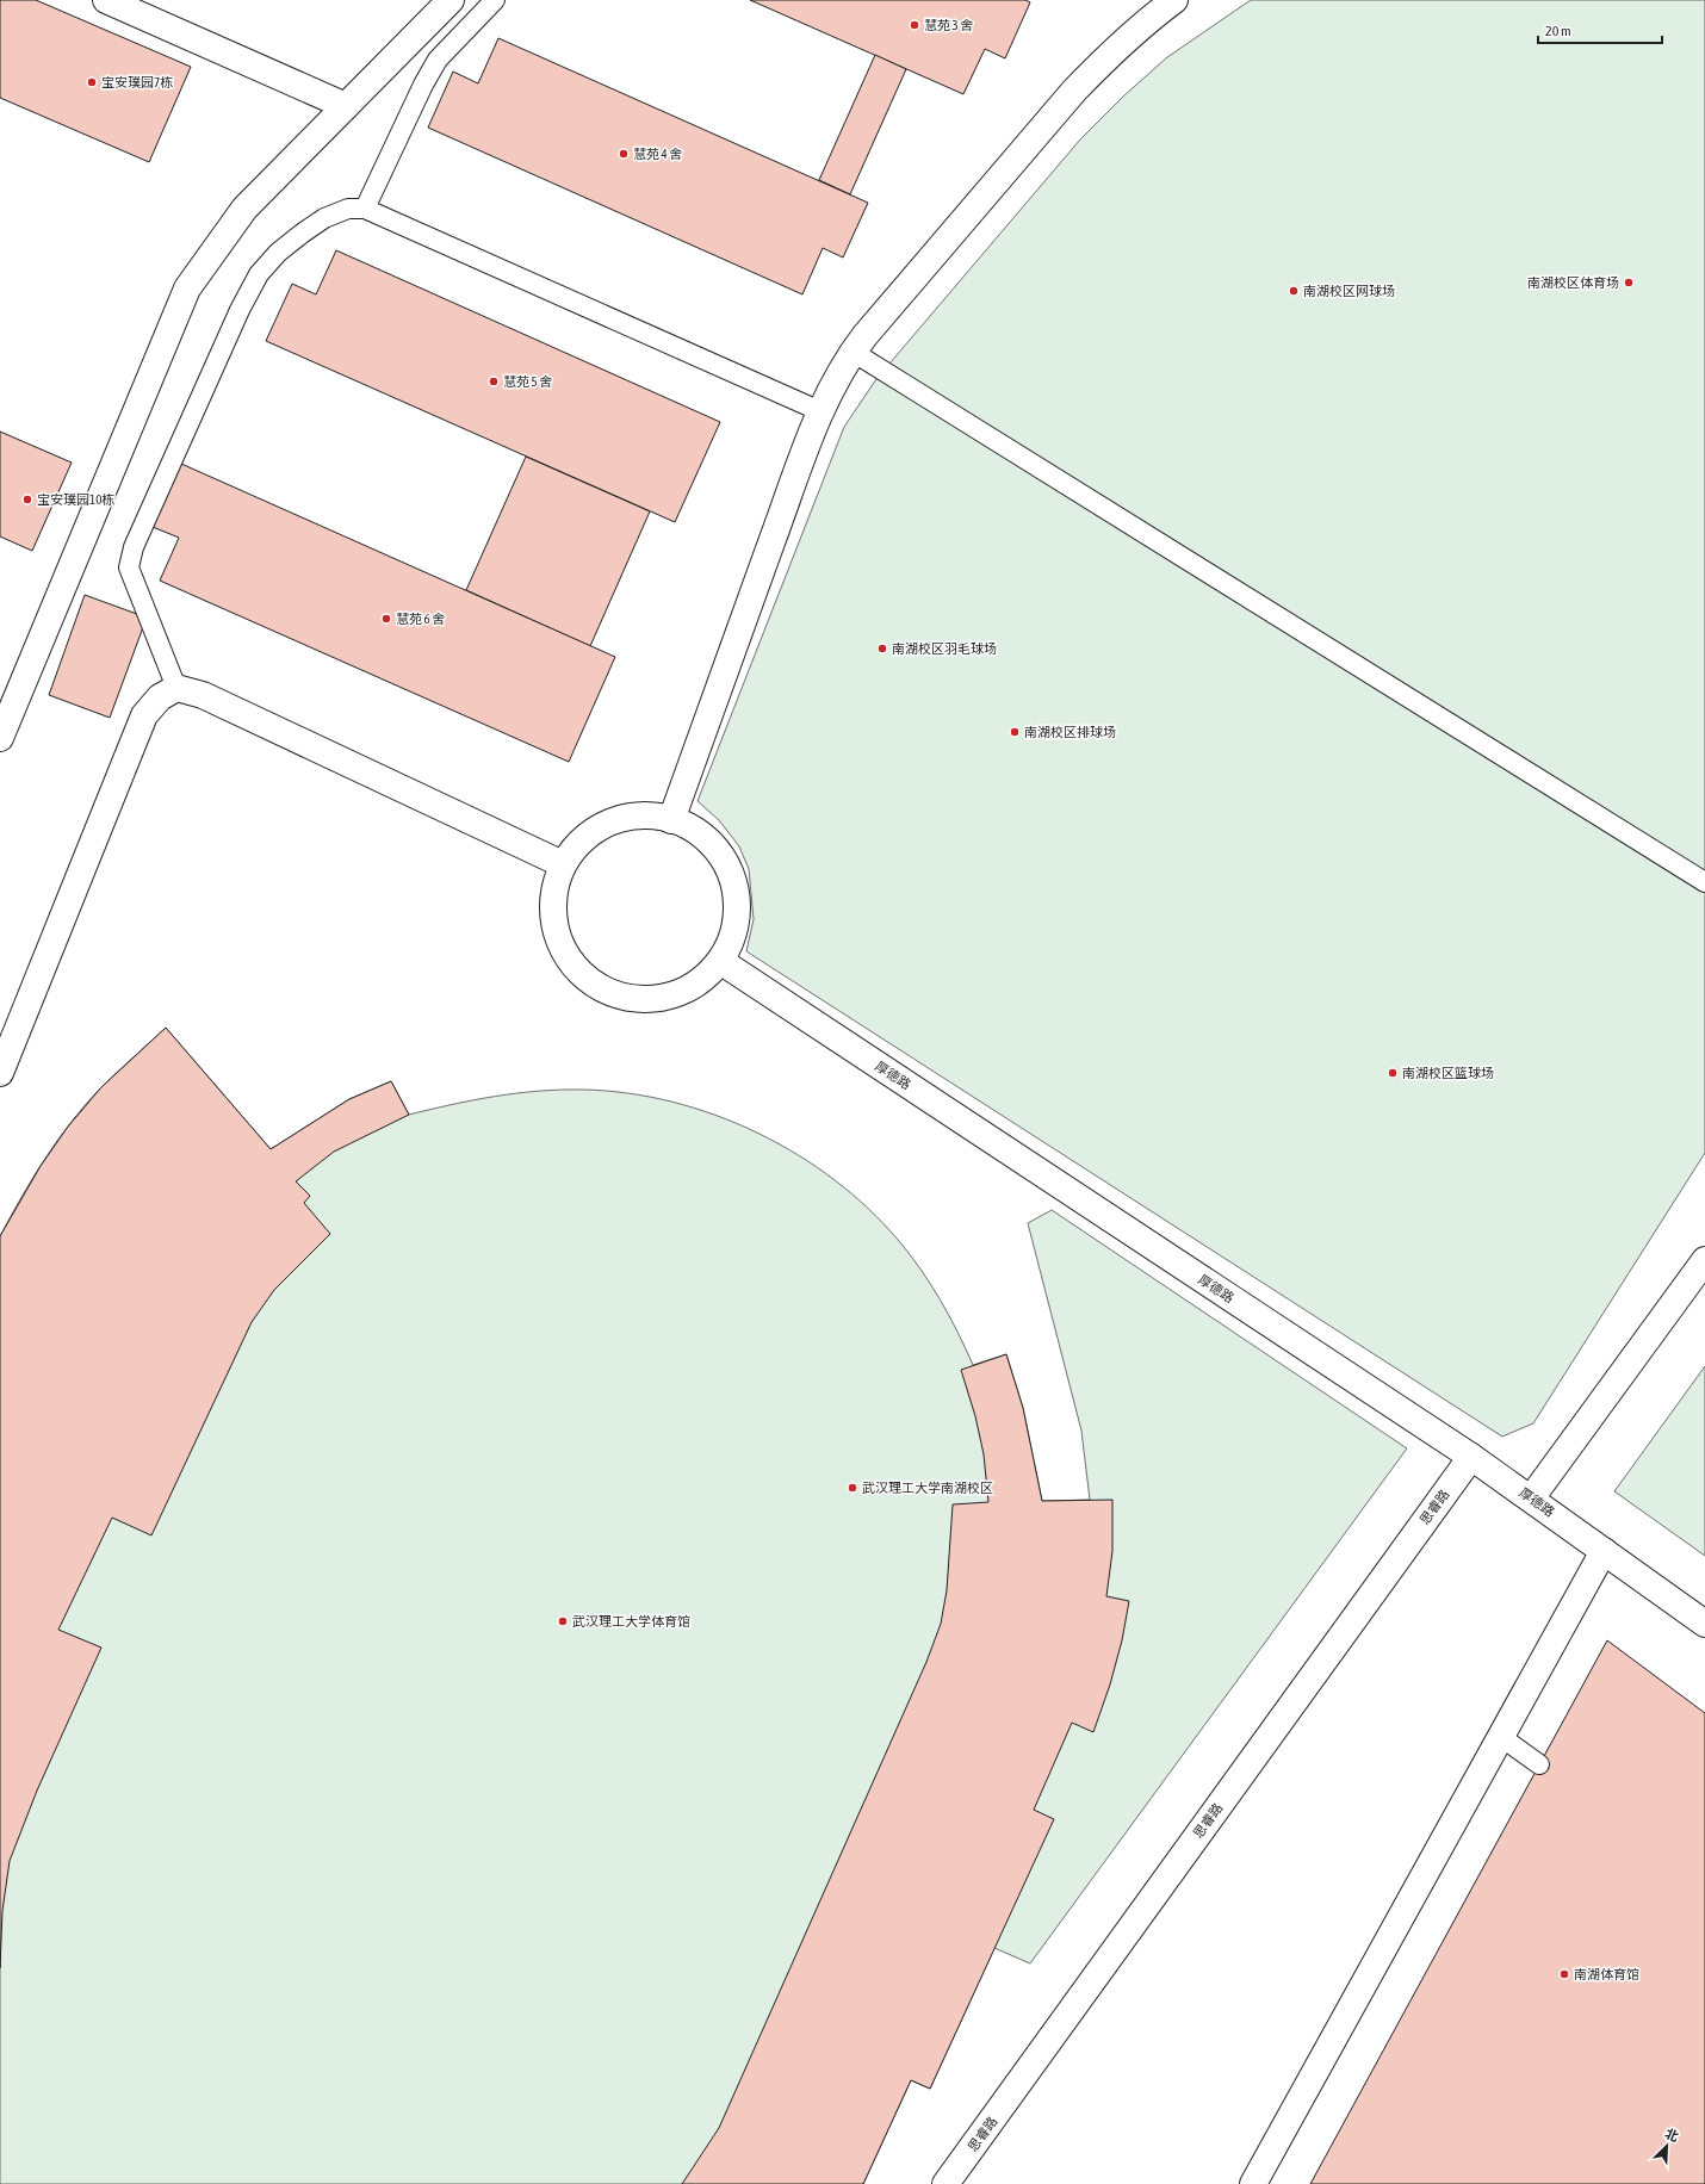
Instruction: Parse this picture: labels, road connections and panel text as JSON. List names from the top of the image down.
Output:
{
  "streets": {
    "street": ["厚德路", "思睿路"]
  },
  "crossings": [
    ["厚德路", "思睿路"]
  ],
  "places": [
    "慧苑 3 舍",
    "宝安璞园7栋",
    "慧苑 4 舍",
    "南湖校区体育场",
    "南湖校区网球场",
    "慧苑 5 舍",
    "宝安璞园10栋",
    "慧苑 6 舍",
    "南湖校区羽毛球场",
    "南湖校区排球场",
    "南湖校区篮球场",
    "武汉理工大学南湖校区",
    "武汉理工大学体育馆",
    "南湖体育馆"
  ],
  "scale_bar": "20 m",
  "north": "top right"
}
